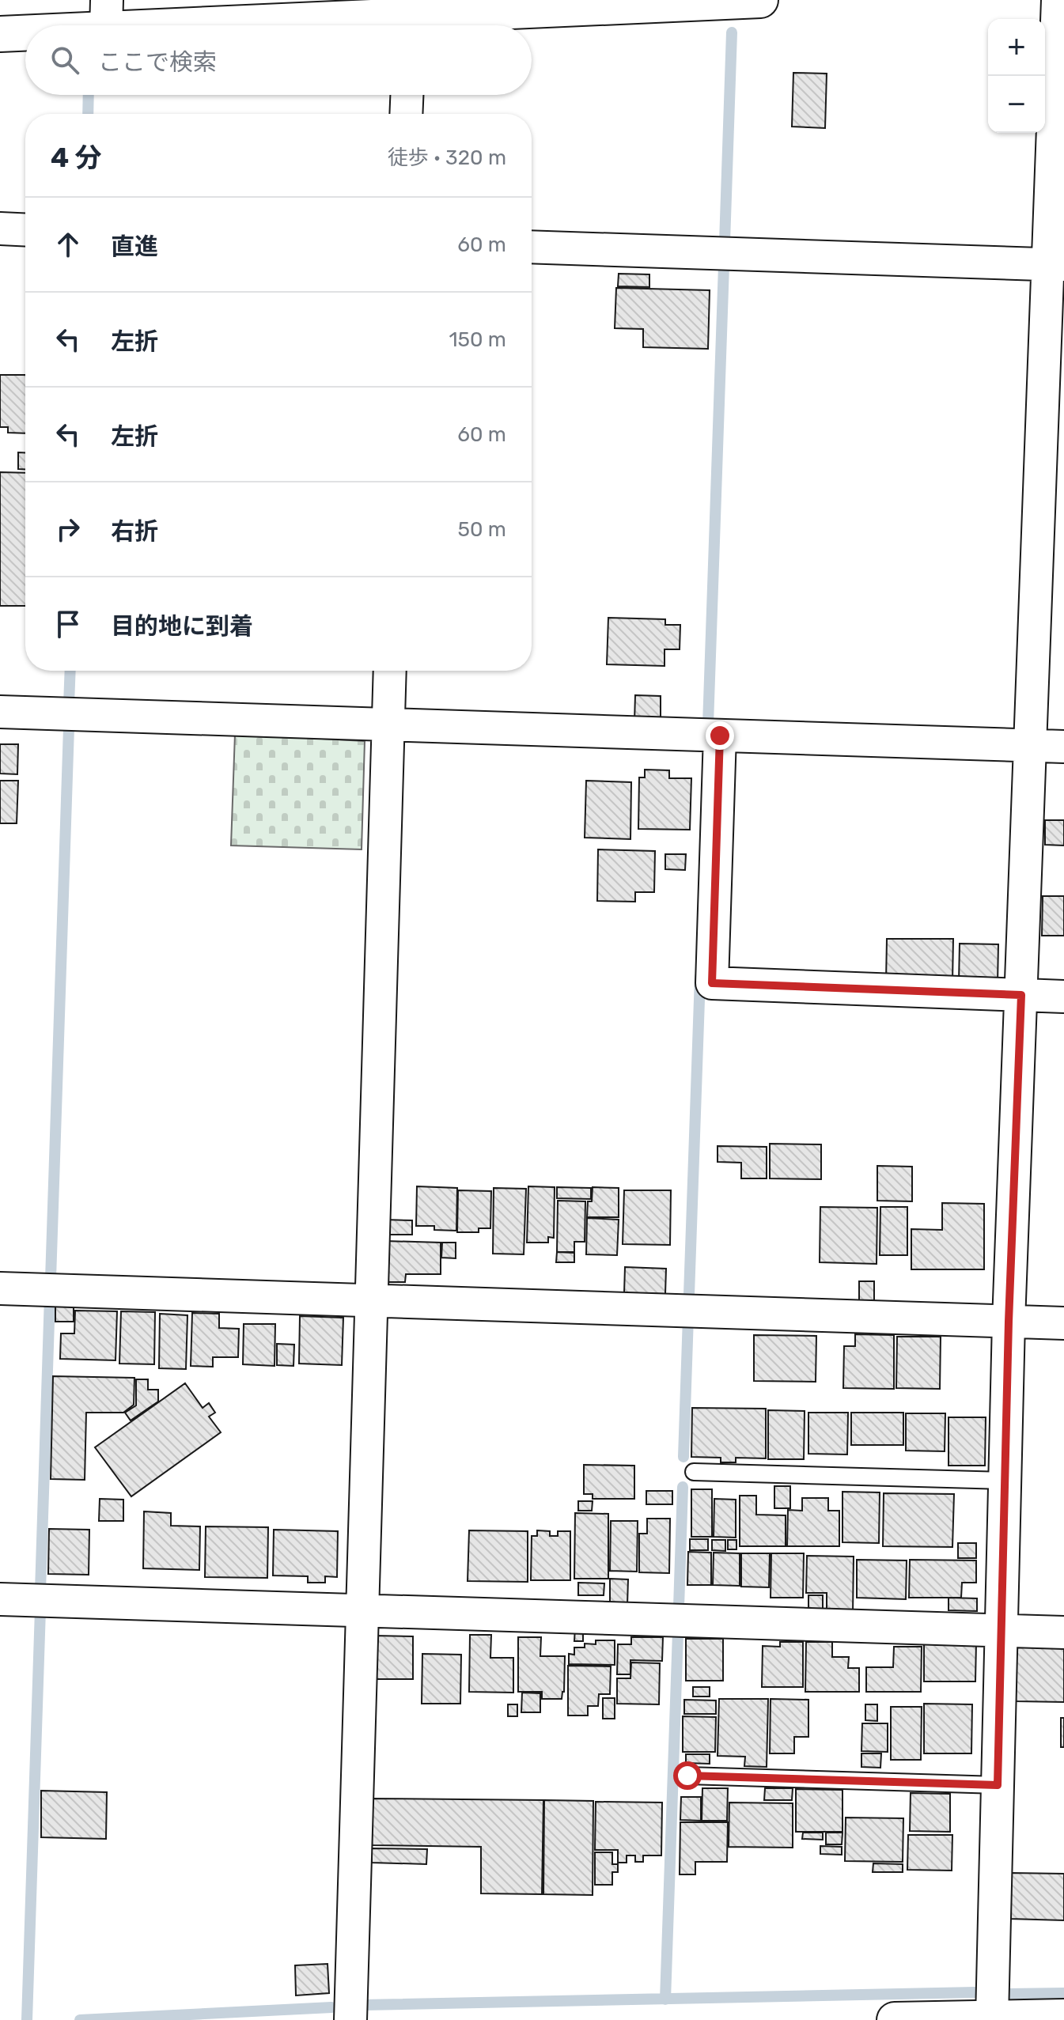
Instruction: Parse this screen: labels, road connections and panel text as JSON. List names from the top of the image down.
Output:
{
  "page": {
    "map_buttons": ["+", "−"],
    "search": "ここで検索",
    "heading": ["4 分", "徒歩 · 320 m"],
    "list": [
      ["直進", "60 m"],
      ["左折", "150 m"],
      ["左折", "60 m"],
      ["右折", "50 m"],
      "目的地に到着"
    ]
  }
}
